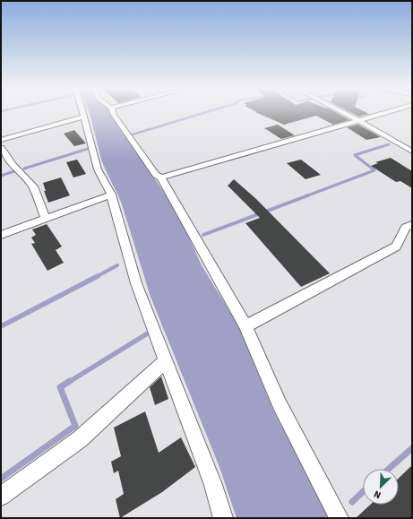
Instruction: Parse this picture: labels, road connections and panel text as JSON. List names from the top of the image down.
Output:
{
  "north": "bottom left"
}
